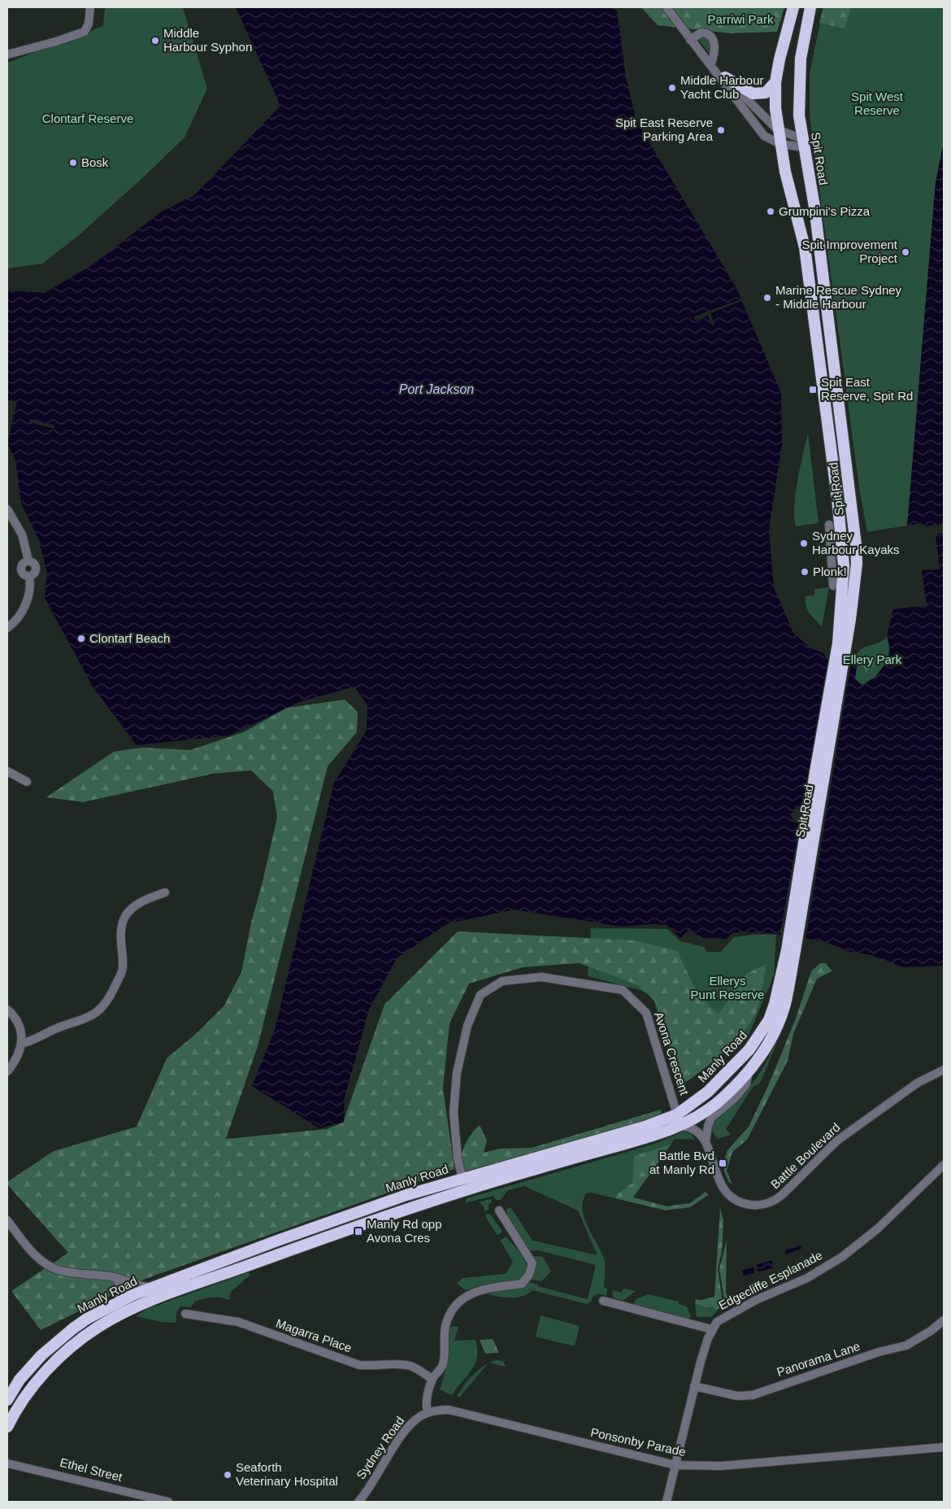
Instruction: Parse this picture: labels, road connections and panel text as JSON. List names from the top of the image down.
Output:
{
  "streets": {
    "highway": ["Spit Road", "Avona Crescent", "Manly Road"],
    "street": [
      "Battle Boulevard",
      "Edgecliffe Esplanade",
      "Magarra Place",
      "Panorama Lane",
      "Ponsonby Parade",
      "Sydney Road",
      "Ethel Street"
    ]
  },
  "crossings": [
    ["Spit Road", "Manly Road"],
    ["Avona Crescent", "Manly Road"],
    ["Manly Road", "Battle Boulevard"],
    ["Ponsonby Parade", "Sydney Road"]
  ],
  "water": ["Port Jackson"],
  "parks": [
    "Parriwi Park",
    "Spit West Reserve",
    "Clontarf Reserve",
    "Ellery Park",
    "Ellerys Punt Reserve"
  ],
  "places": {
    "other": [
      "Middle Harbour Syphon",
      "Middle Harbour Yacht Club",
      "Spit East Reserve Parking Area",
      "Bosk",
      "Grumpini's Pizza",
      "Spit Improvement Project",
      "Marine Rescue Sydney - Middle Harbour",
      "Sydney Harbour Kayaks",
      "Plonk!",
      "Clontarf Beach",
      "Seaforth Veterinary Hospital"
    ],
    "transit": ["Spit East Reserve, Spit Rd", "Battle Bvd at Manly Rd", "Manly Rd opp Avona Cres"]
  }
}
